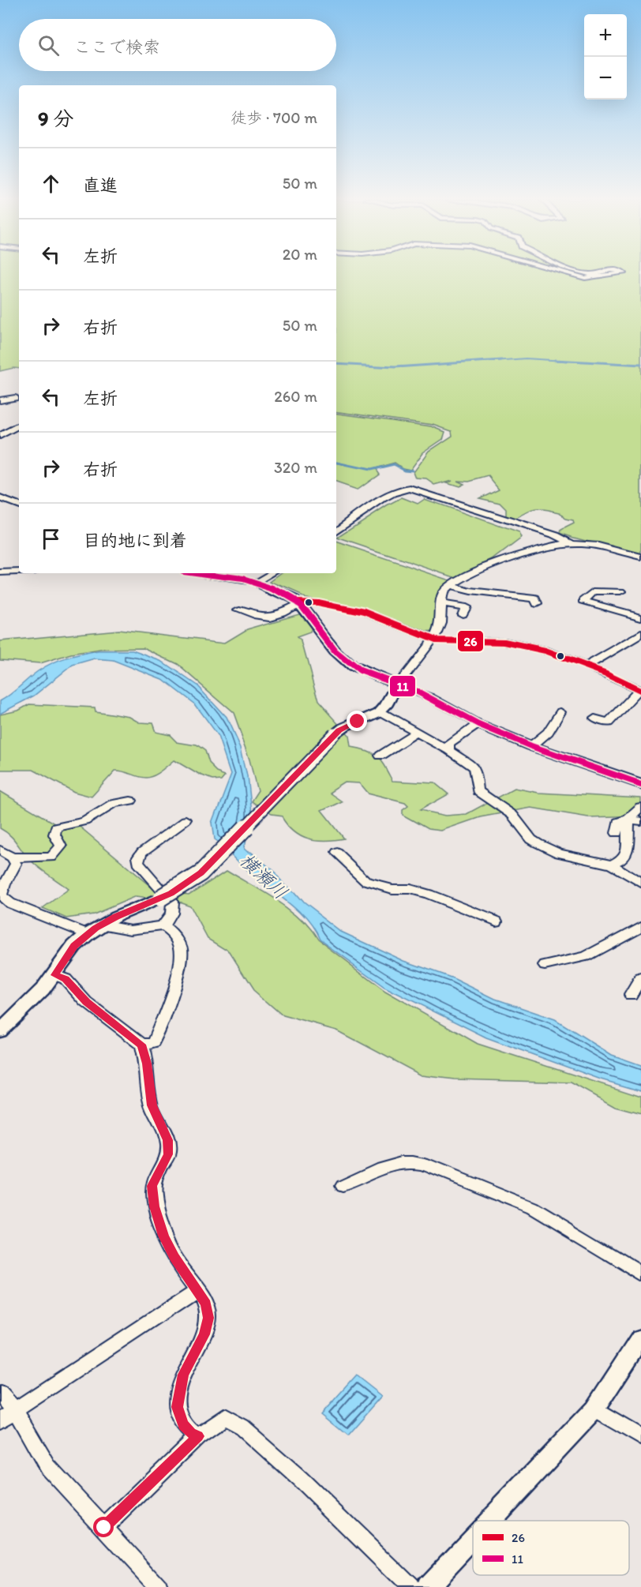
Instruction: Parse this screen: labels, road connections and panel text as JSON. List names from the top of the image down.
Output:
{
  "water": ["横瀬川"],
  "lines": ["transit line 11", "transit line 26"],
  "legend": ["26", "11"],
  "page": {
    "map_buttons": ["+", "−"],
    "search": "ここで検索",
    "heading": ["9 分", "徒歩 · 700 m"],
    "list": [
      ["直進", "50 m"],
      ["左折", "20 m"],
      ["右折", "50 m"],
      ["左折", "260 m"],
      ["右折", "320 m"],
      "目的地に到着"
    ]
  }
}
